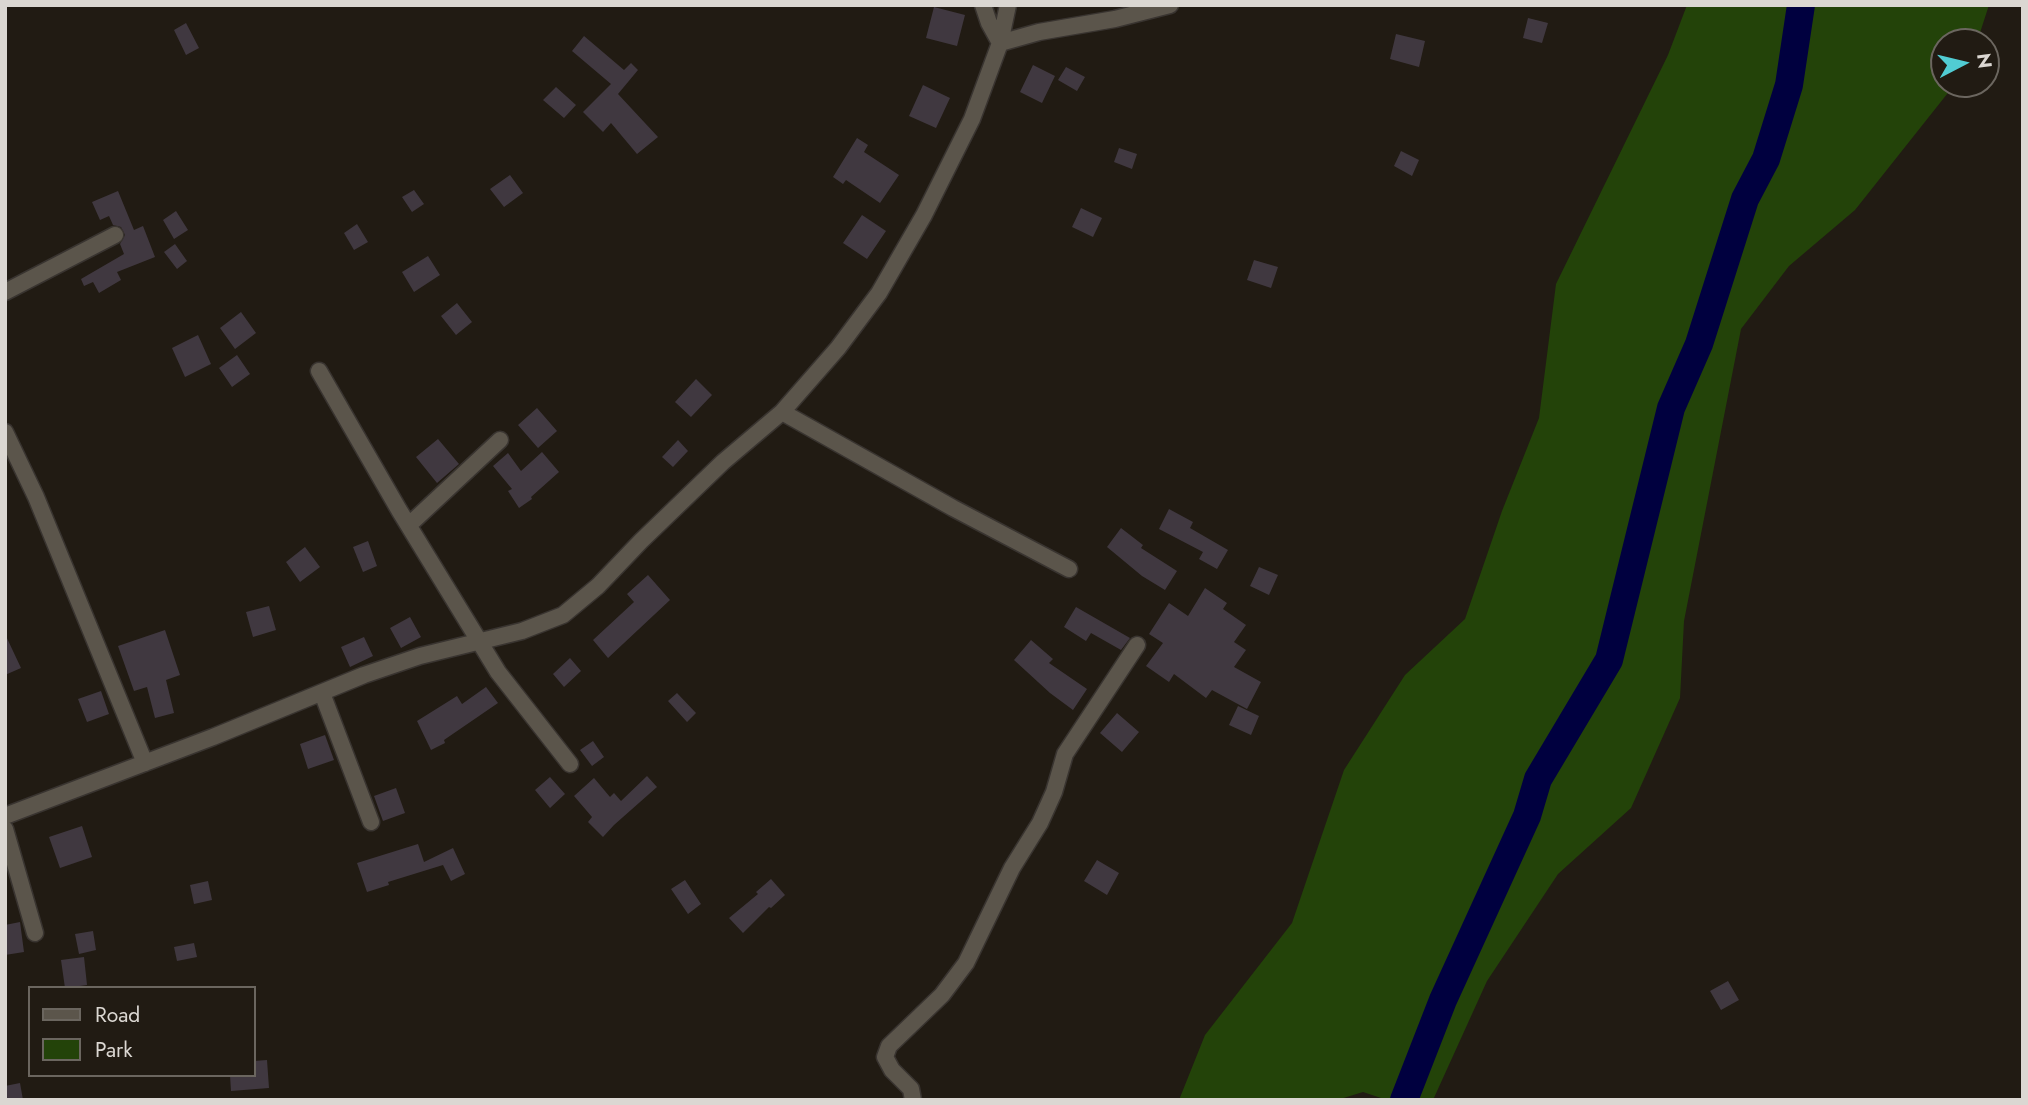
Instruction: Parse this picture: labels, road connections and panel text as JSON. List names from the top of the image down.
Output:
{
  "legend": ["Road", "Park"],
  "north": "right"
}
